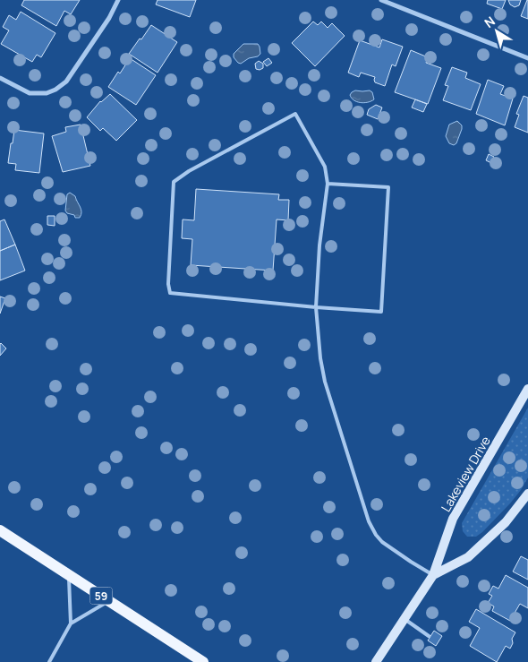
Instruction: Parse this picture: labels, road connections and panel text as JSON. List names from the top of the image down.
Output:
{
  "streets": {
    "main road": ["59"],
    "street": ["Lakeview Drive"]
  },
  "north": "top left"
}
